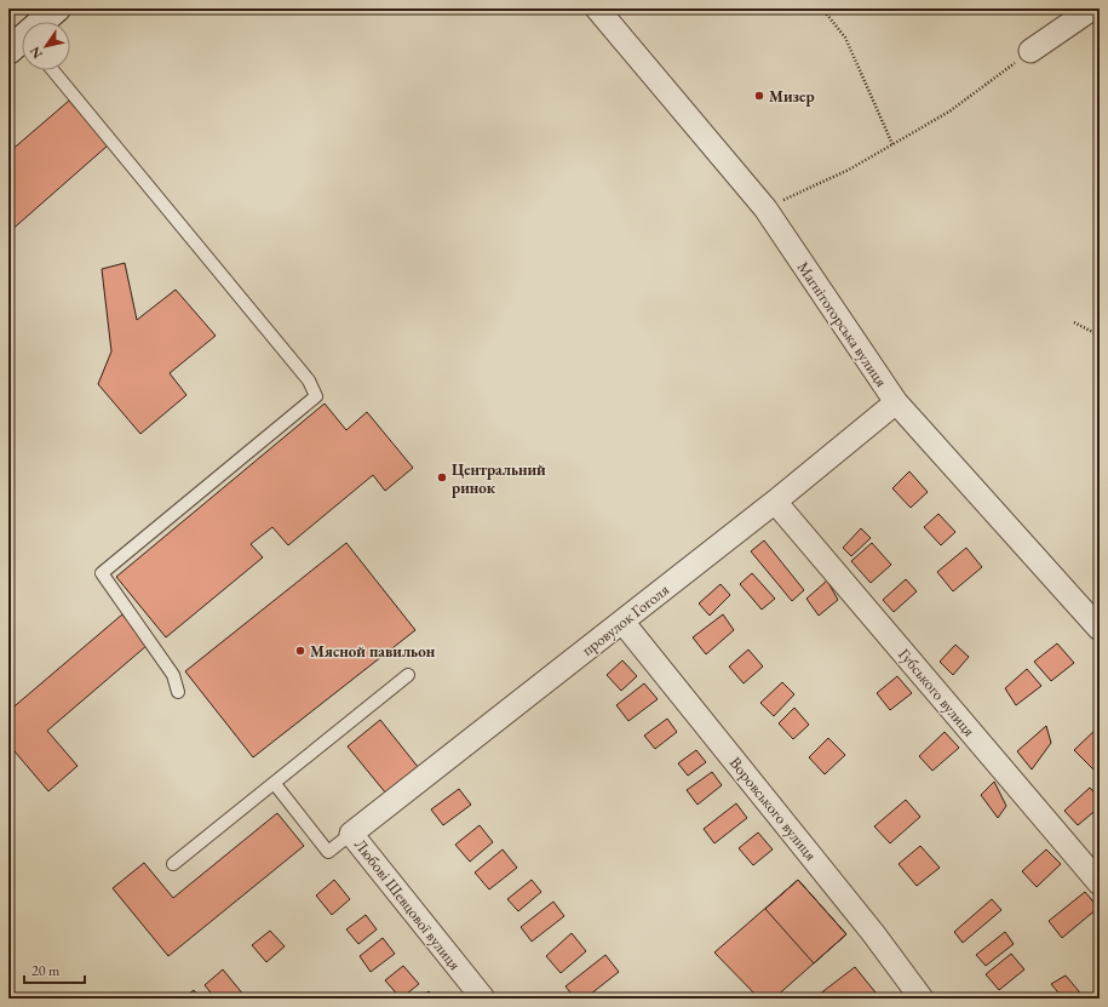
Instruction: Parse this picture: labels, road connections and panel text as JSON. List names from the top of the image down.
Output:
{
  "streets": {
    "street": [
      "Магнітогорська вулиця",
      "провулок Гоголя",
      "Губського вулиця",
      "Воровського вулиця",
      "Любові Шевцової вулиця"
    ]
  },
  "crossings": [
    ["Магнітогорська вулиця", "провулок Гоголя"],
    ["провулок Гоголя", "Губського вулиця"],
    ["провулок Гоголя", "Воровського вулиця"],
    ["провулок Гоголя", "Любові Шевцової вулиця"]
  ],
  "places": ["Мизер", "Центральний ринок", "Мясной павильон"],
  "scale_bar": "20 m",
  "north": "bottom left"
}
